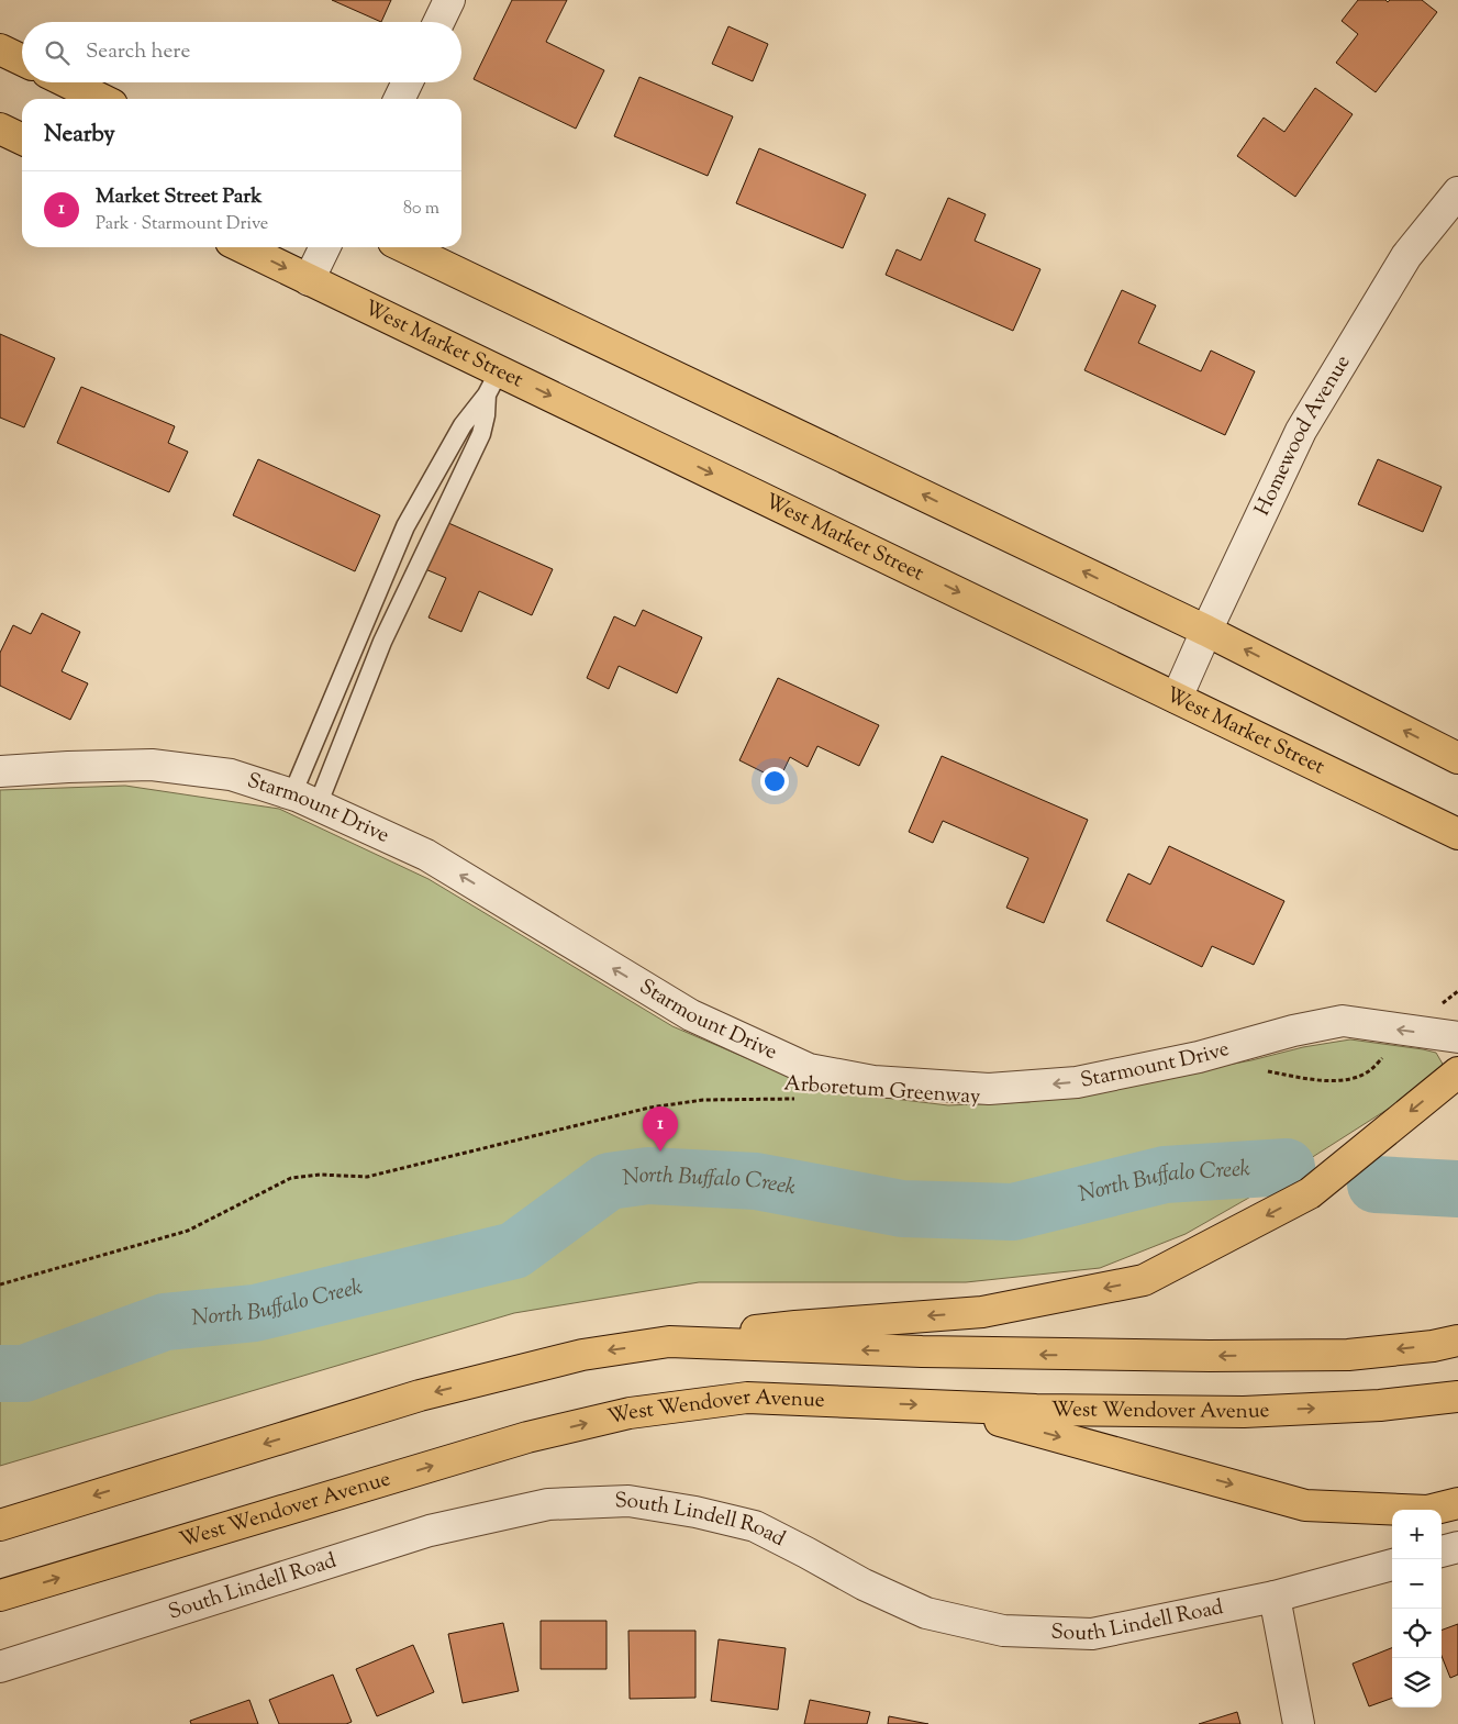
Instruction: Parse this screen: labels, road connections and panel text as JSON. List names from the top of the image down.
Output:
{
  "streets": {
    "main road": ["West Market Street", "West Wendover Avenue"],
    "street": ["Homewood Avenue", "Starmount Drive", "South Lindell Road"],
    "path": ["Arboretum Greenway"]
  },
  "crossings": [
    ["West Market Street", "Homewood Avenue"]
  ],
  "one_way": ["Starmount Drive"],
  "water": ["North Buffalo Creek"],
  "page": {
    "search": "Search here",
    "heading": "Nearby",
    "list": [
      {
        "mark": "1",
        "name": "Market Street Park",
        "note": "Park · Starmount Drive",
        "value": "80 m"
      }
    ],
    "pins": "1",
    "map_buttons": ["+", "−"]
  }
}
